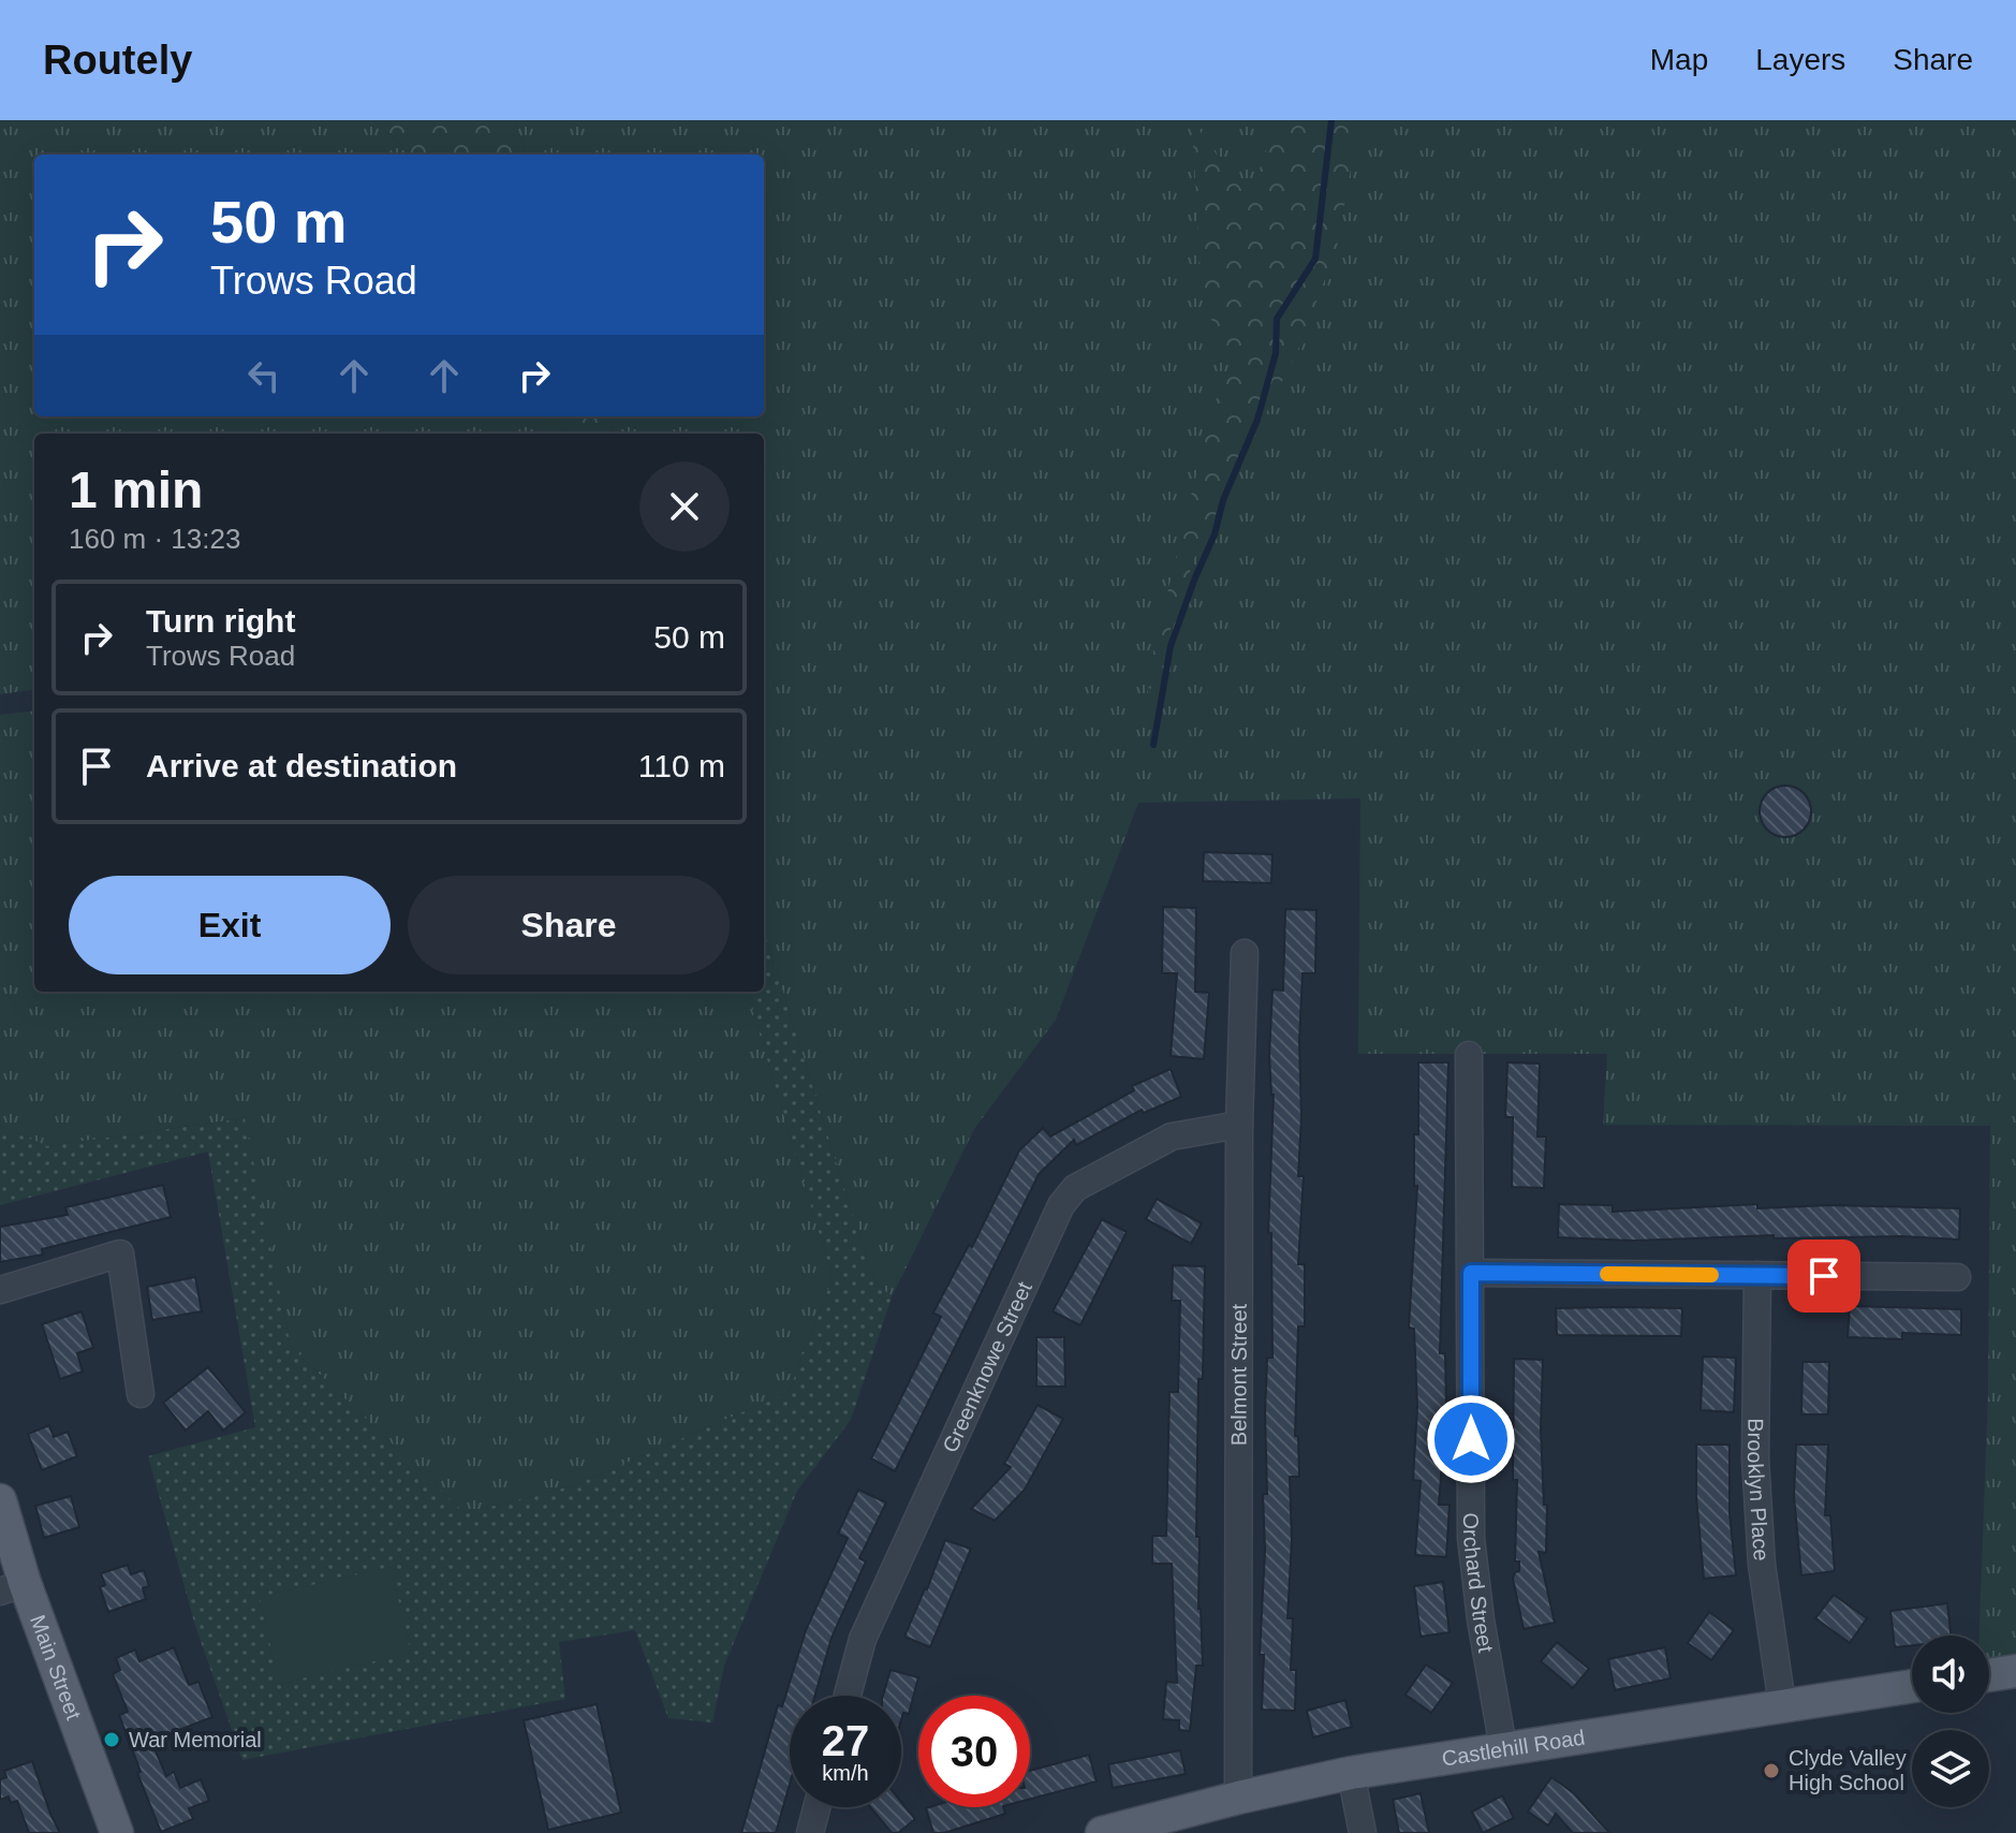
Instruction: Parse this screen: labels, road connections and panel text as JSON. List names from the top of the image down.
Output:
{
  "streets": {
    "main road": ["Main Street", "Castlehill Road"],
    "street": [
      "Greenknowe Street",
      "Belmont Street",
      "Brooklyn Place",
      "Orchard Street"
    ]
  },
  "crossings": [
    ["Greenknowe Street", "Belmont Street"],
    ["Belmont Street", "Castlehill Road"],
    ["Brooklyn Place", "Castlehill Road"],
    ["Orchard Street", "Castlehill Road"]
  ],
  "places": ["War Memorial", "Clyde Valley High School"],
  "page": {
    "header": "Routely",
    "nav": ["Map", "Layers", "Share"],
    "turn": ["50 m", "Trows Road"],
    "heading": ["1 min", "160 m · 13:23"],
    "list": [
      {
        "name": "Turn right",
        "note": "Trows Road",
        "value": "50 m"
      },
      {
        "name": "Arrive at destination",
        "value": "110 m"
      }
    ],
    "buttons": ["Exit", "Share"],
    "speed": "27 km/h",
    "limit": "30"
  }
}
